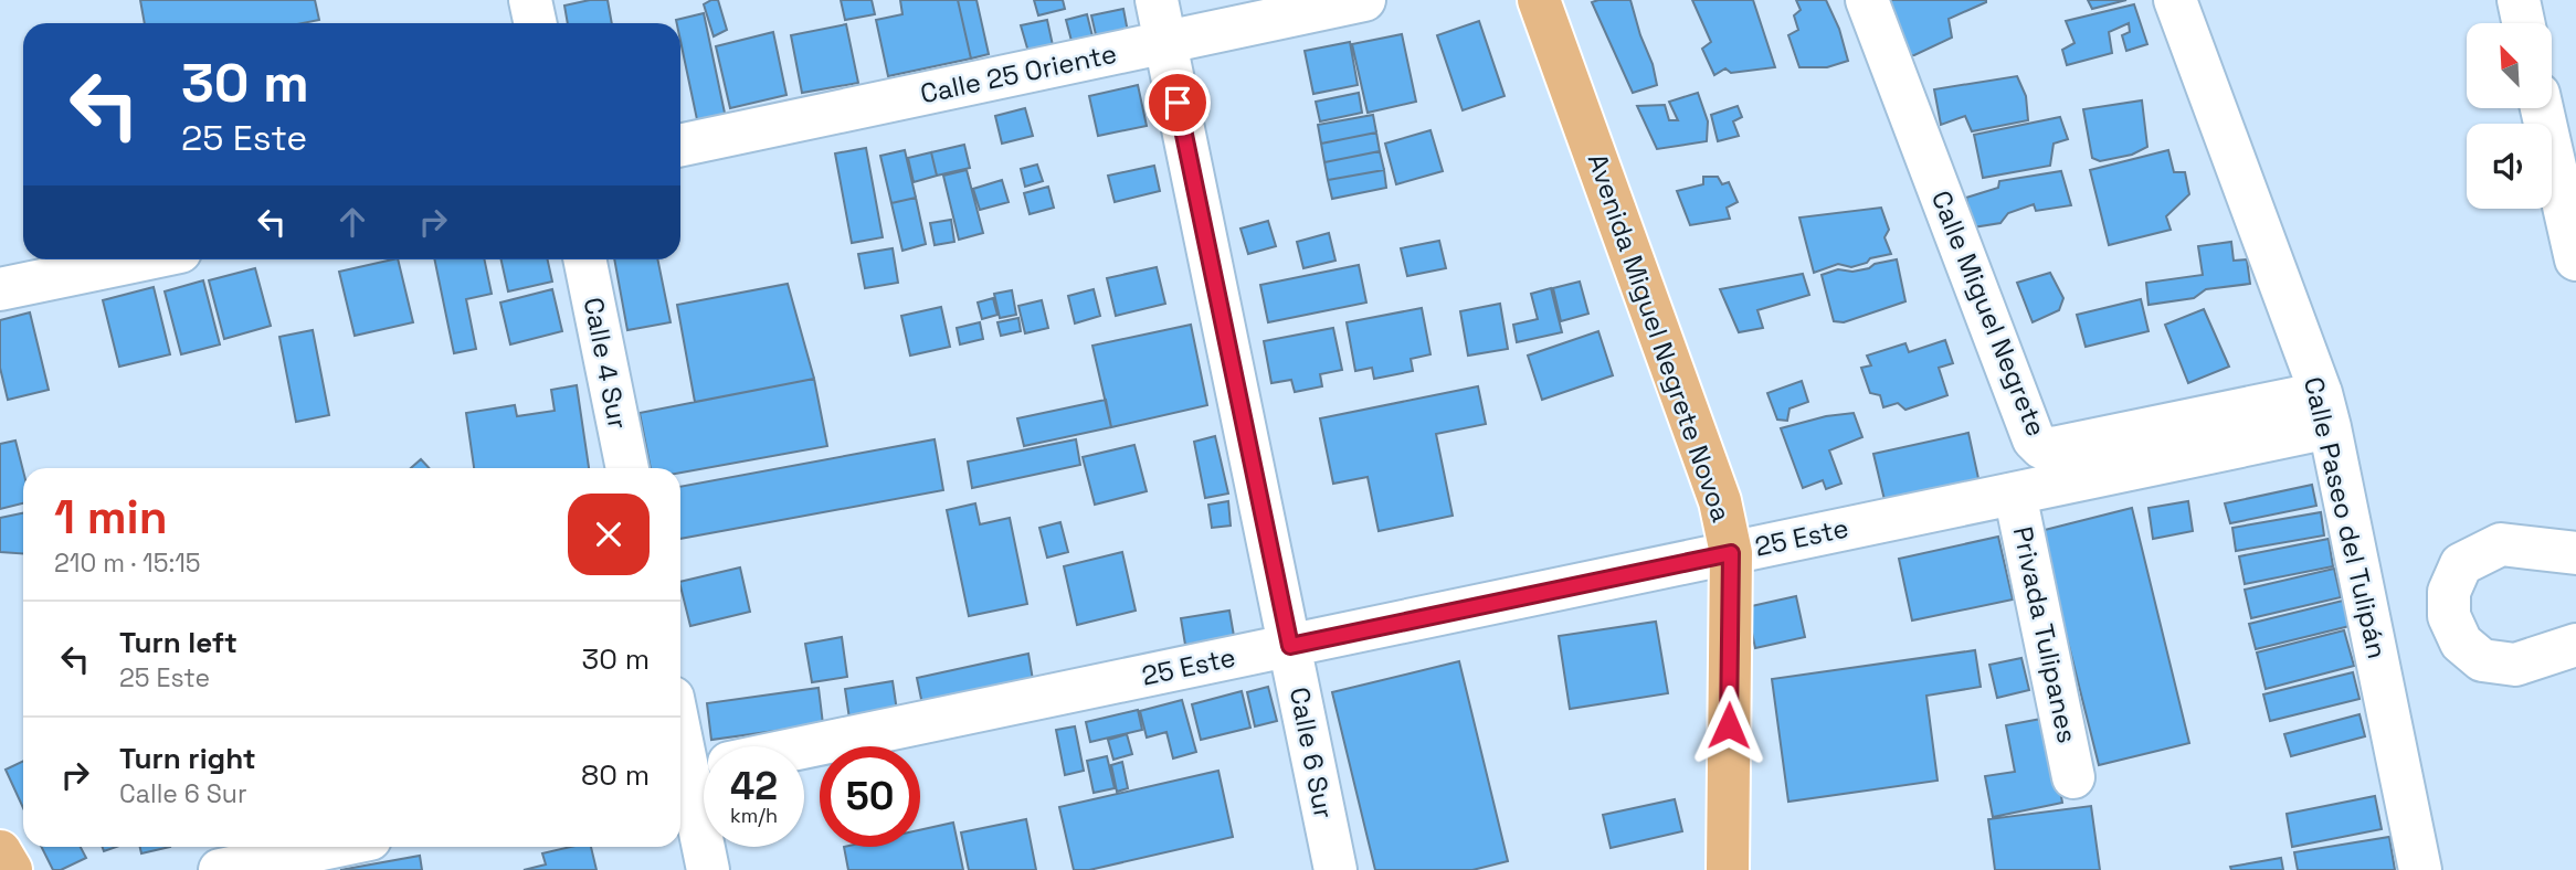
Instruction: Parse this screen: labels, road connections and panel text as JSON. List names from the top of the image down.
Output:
{
  "streets": {
    "main road": ["Avenida Miguel Negrete Novoa"],
    "street": [
      "Calle 25 Oriente",
      "Calle Miguel Negrete",
      "Calle 4 Sur",
      "Calle Paseo del Tulipán",
      "25 Este",
      "Privada Tulipanes",
      "Calle 6 Sur"
    ]
  },
  "crossings": [
    ["Calle 25 Oriente", "Calle 6 Sur"],
    ["Calle Miguel Negrete", "Calle Paseo del Tulipán"],
    ["Calle Miguel Negrete", "25 Este"],
    ["Avenida Miguel Negrete Novoa", "25 Este"],
    ["Calle Paseo del Tulipán", "25 Este"],
    ["25 Este", "Privada Tulipanes"],
    ["25 Este", "Calle 6 Sur"]
  ],
  "north": "top left",
  "page": {
    "turn": ["30 m", "25 Este"],
    "heading": ["1 min", "210 m · 15:15"],
    "list": [
      {
        "name": "Turn left",
        "note": "25 Este",
        "value": "30 m"
      },
      {
        "name": "Turn right",
        "note": "Calle 6 Sur",
        "value": "80 m"
      }
    ],
    "speed": "42 km/h",
    "limit": "50"
  }
}
